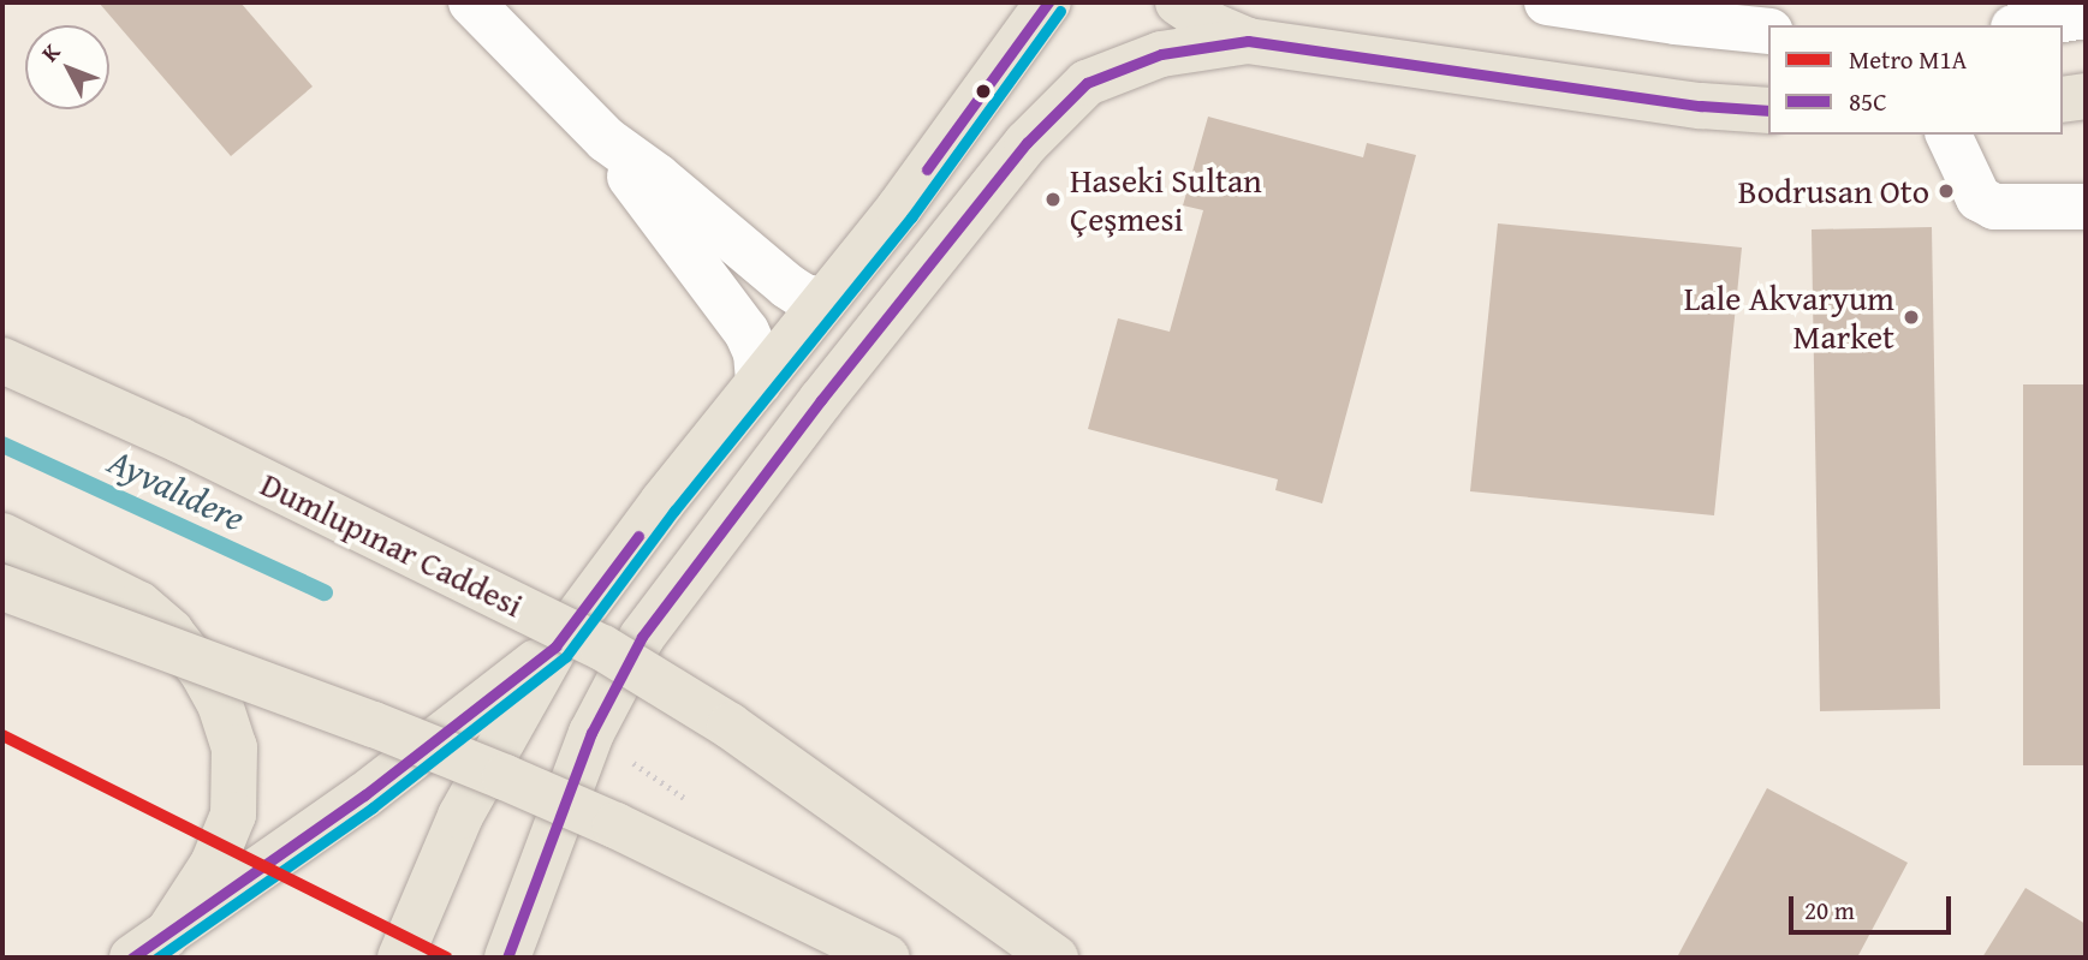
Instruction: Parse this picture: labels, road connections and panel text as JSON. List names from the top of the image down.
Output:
{
  "streets": {
    "main road": ["Dumlupınar Caddesi"]
  },
  "water": ["Ayvalıdere"],
  "places": ["Bodrusan Oto", "Haseki Sultan Çeşmesi", "Lale Akvaryum Market"],
  "lines": ["transit line 85C", "metro line M1A"],
  "legend": ["Metro M1A", "85C"],
  "scale_bar": "20 m",
  "north": "top left"
}
